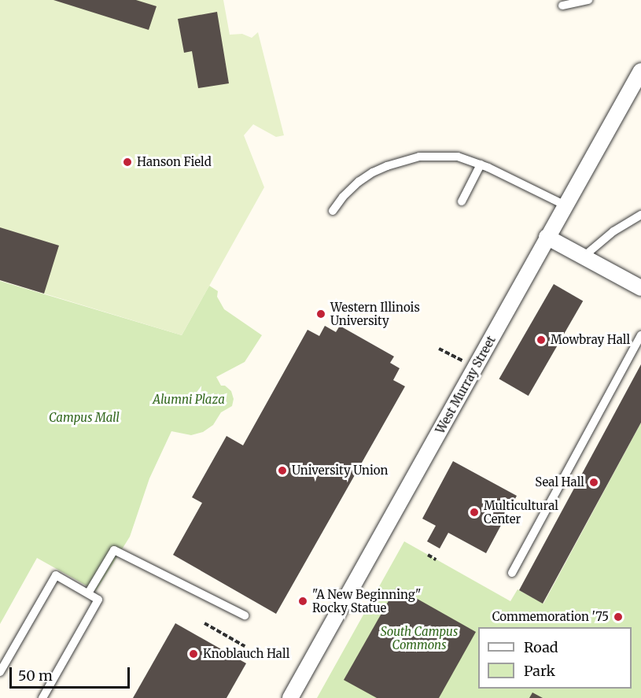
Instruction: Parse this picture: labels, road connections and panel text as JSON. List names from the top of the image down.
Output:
{
  "streets": {
    "street": ["West Murray Street"]
  },
  "parks": ["Alumni Plaza", "Campus Mall", "South Campus Commons"],
  "places": [
    "Hanson Field",
    "Western Illinois University",
    "Mowbray Hall",
    "University Union",
    "Seal Hall",
    "Multicultural Center",
    "\"A New Beginning\" Rocky Statue",
    "Commemoration '75",
    "Knoblauch Hall"
  ],
  "legend": ["Road", "Park"],
  "scale_bar": "50 m"
}
